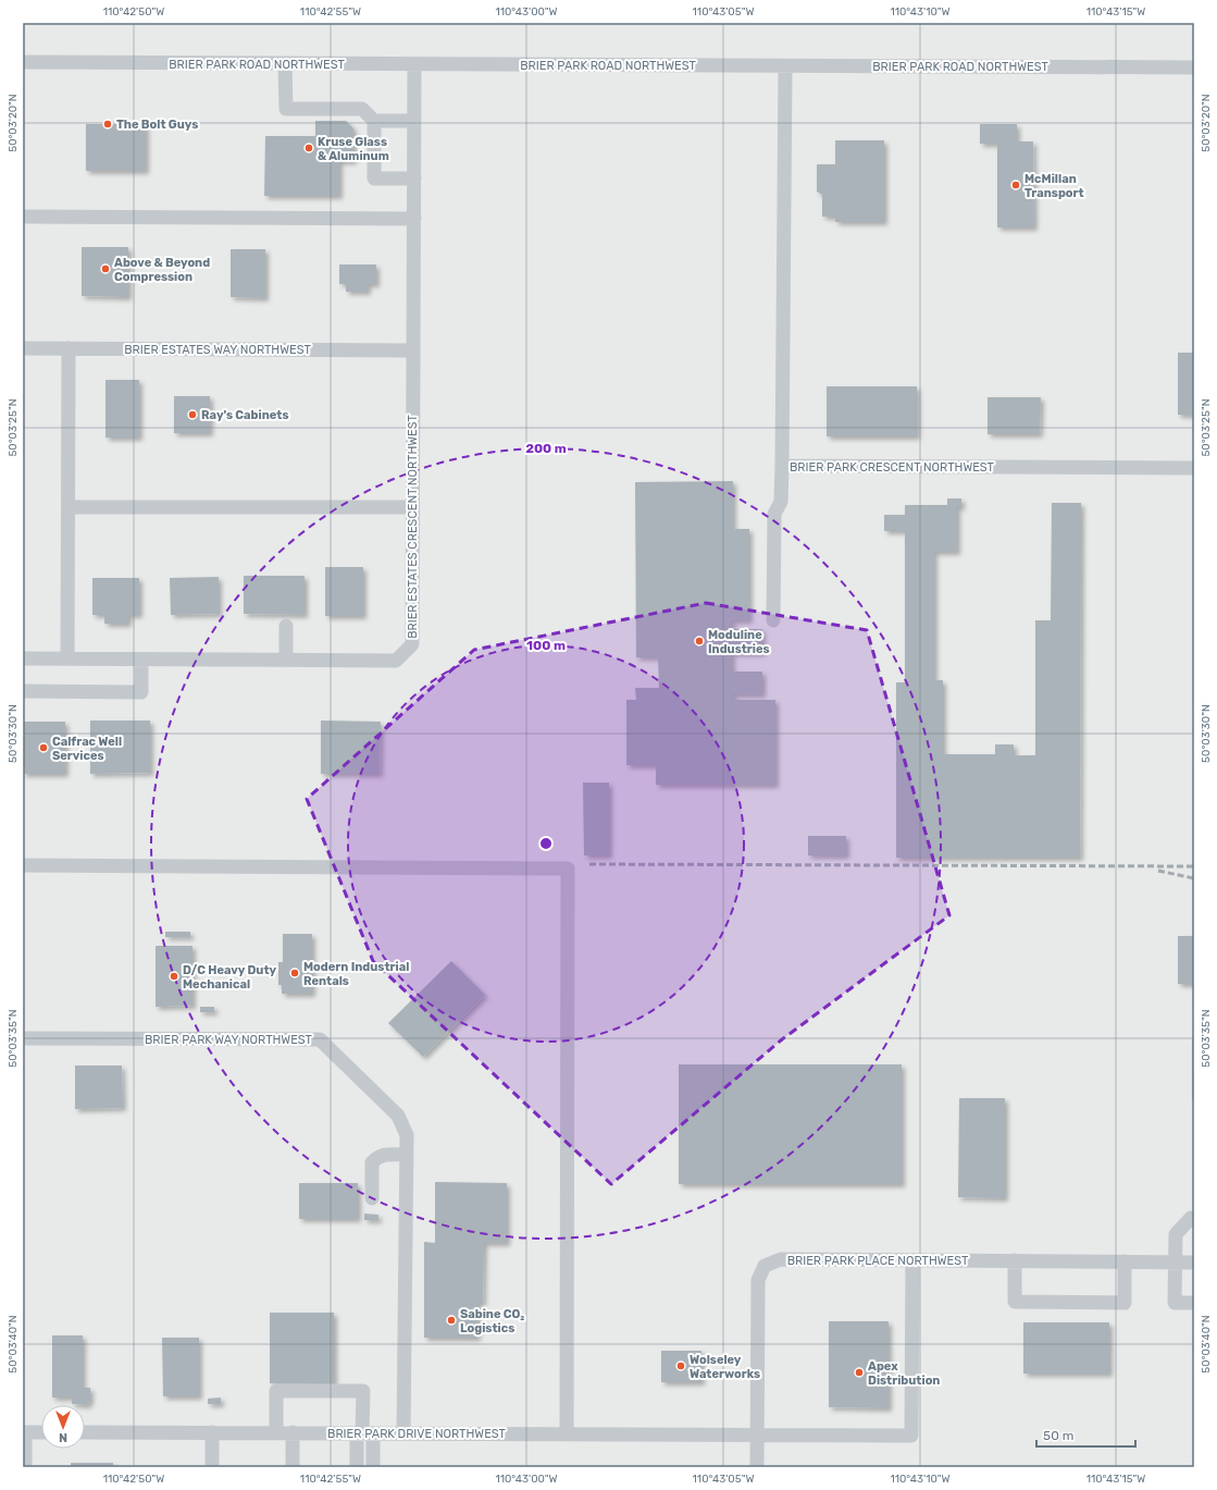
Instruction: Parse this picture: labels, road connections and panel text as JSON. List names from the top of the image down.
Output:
{
  "streets": {
    "street": [
      "BRIER PARK ROAD NORTHWEST",
      "BRIER ESTATES WAY NORTHWEST",
      "BRIER PARK CRESCENT NORTHWEST",
      "BRIER ESTATES CRESCENT NORTHWEST",
      "BRIER PARK WAY NORTHWEST",
      "BRIER PARK PLACE NORTHWEST",
      "BRIER PARK DRIVE NORTHWEST"
    ]
  },
  "crossings": [
    ["BRIER PARK ROAD NORTHWEST", "BRIER PARK CRESCENT NORTHWEST"],
    ["BRIER PARK ROAD NORTHWEST", "BRIER ESTATES CRESCENT NORTHWEST"],
    ["BRIER ESTATES WAY NORTHWEST", "BRIER ESTATES CRESCENT NORTHWEST"],
    ["BRIER PARK WAY NORTHWEST", "BRIER PARK DRIVE NORTHWEST"],
    ["BRIER PARK PLACE NORTHWEST", "BRIER PARK DRIVE NORTHWEST"]
  ],
  "places": [
    "The Bolt Guys",
    "Kruse Glass & Aluminum",
    "McMillan Transport",
    "Above & Beyond Compression",
    "Ray's Cabinets",
    "Moduline Industries",
    "Calfrac Well Services",
    "Modern Industrial Rentals",
    "D/C Heavy Duty Mechanical",
    "Sabine CO₂ Logistics",
    "Wolseley Waterworks",
    "Apex Distribution"
  ],
  "scale_bar": "50 m",
  "north": "bottom",
  "coordinates": [
    "110°42'50\"W",
    "110°42'55\"W",
    "110°43'00\"W",
    "110°43'05\"W",
    "110°43'10\"W",
    "110°43'15\"W",
    "50°03'20\"N",
    "50°03'25\"N",
    "50°03'30\"N",
    "50°03'35\"N",
    "50°03'40\"N"
  ],
  "rings": ["200 m", "100 m"]
}
